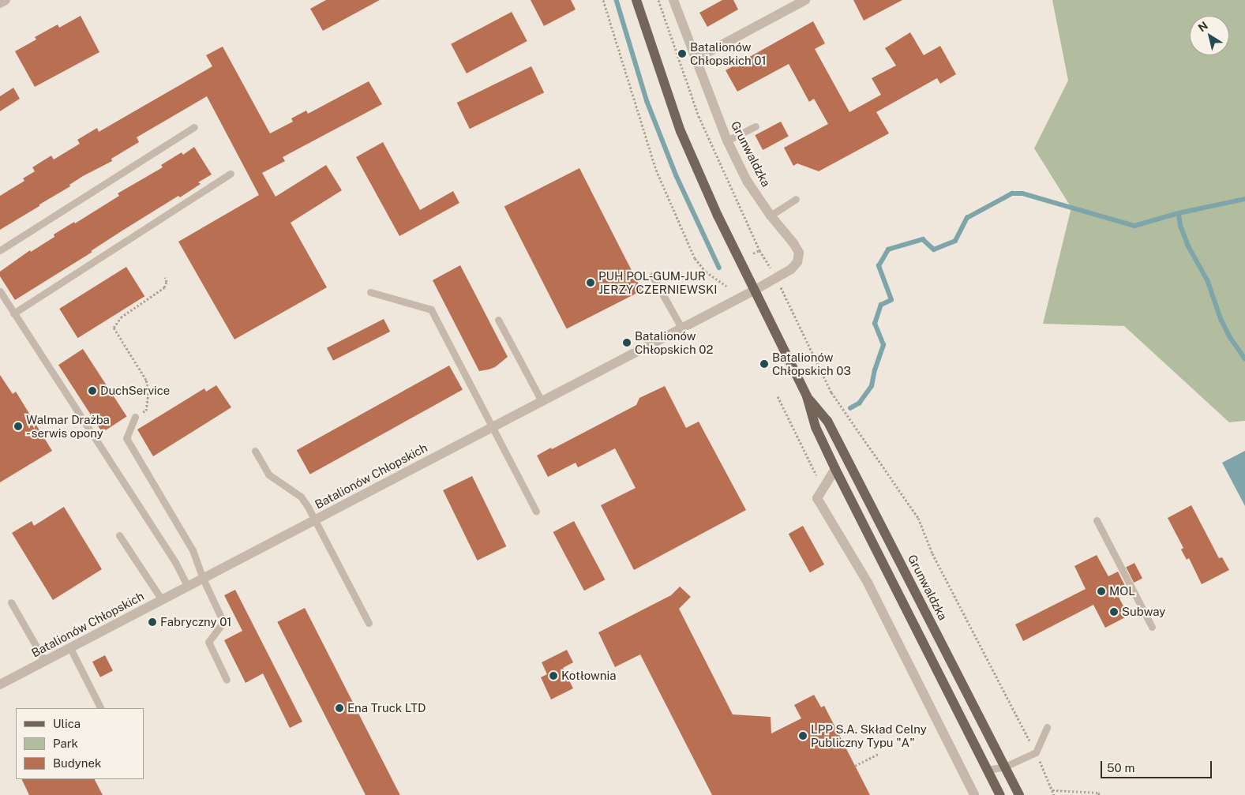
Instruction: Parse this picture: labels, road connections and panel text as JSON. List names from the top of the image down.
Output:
{
  "streets": {
    "main road": ["Grunwaldzka"],
    "street": ["Batalionów Chłopskich"]
  },
  "crossings": [
    ["Grunwaldzka", "Batalionów Chłopskich"]
  ],
  "places": [
    "Batalionów Chłopskich 01",
    "PUH POL-GUM-JUR JERZY CZERNIEWSKI",
    "Batalionów Chłopskich 02",
    "Batalionów Chłopskich 03",
    "DuchService",
    "Walmar Drażba - serwis opony",
    "MOL",
    "Subway",
    "Fabryczny 01",
    "Kotłownia",
    "Ena Truck LTD",
    "LPP S.A. Skład Celny Publiczny Typu \"A\""
  ],
  "legend": ["Ulica", "Park", "Budynek"],
  "scale_bar": "50 m",
  "north": "top left"
}
